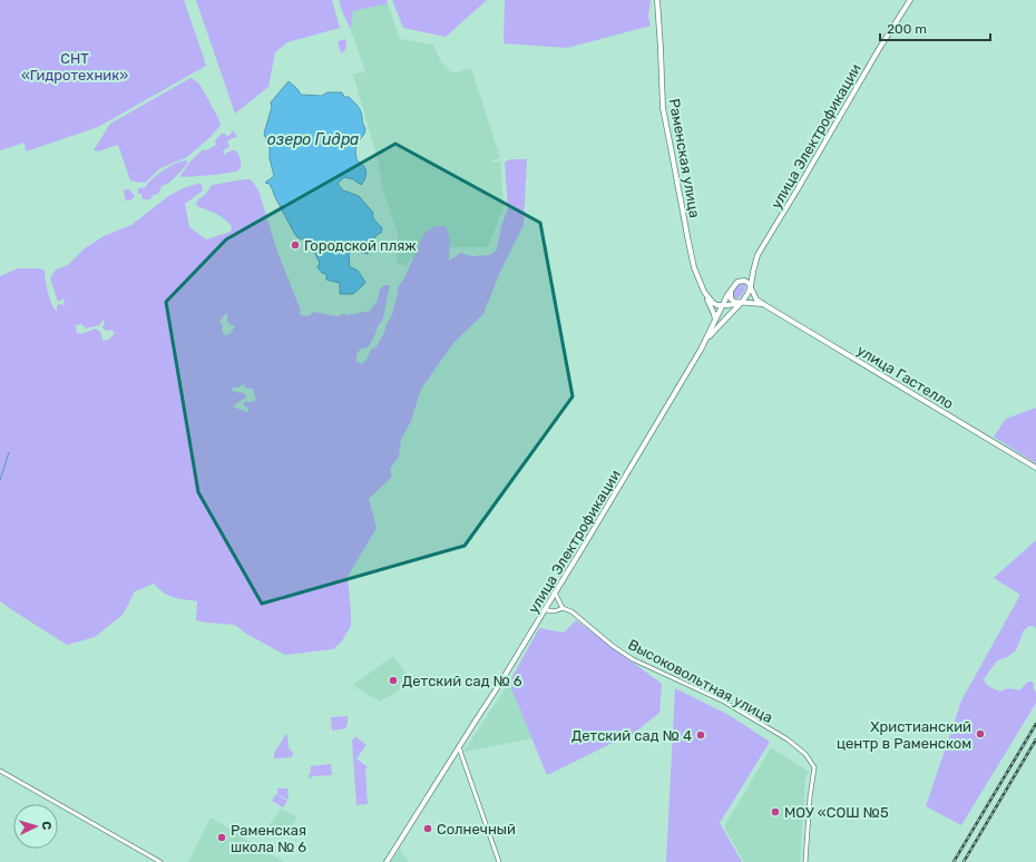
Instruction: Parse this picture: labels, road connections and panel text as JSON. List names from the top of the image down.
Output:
{
  "streets": {
    "main road": ["улица Электрофикации", "Раменская улица", "улица Гастелло"],
    "street": ["Высоковольтная улица"]
  },
  "crossings": [
    ["улица Электрофикации", "улица Гастелло"],
    ["Раменская улица", "улица Гастелло"]
  ],
  "water": ["озеро Гидра"],
  "parks": ["СНТ «Гидротехник»"],
  "places": [
    "Городской пляж",
    "Детский сад № 6",
    "Христианский центр в Раменском",
    "Детский сад № 4",
    "МОУ «СОШ №5",
    "Солнечный",
    "Раменская школа № 6"
  ],
  "scale_bar": "200 m",
  "north": "right"
}
